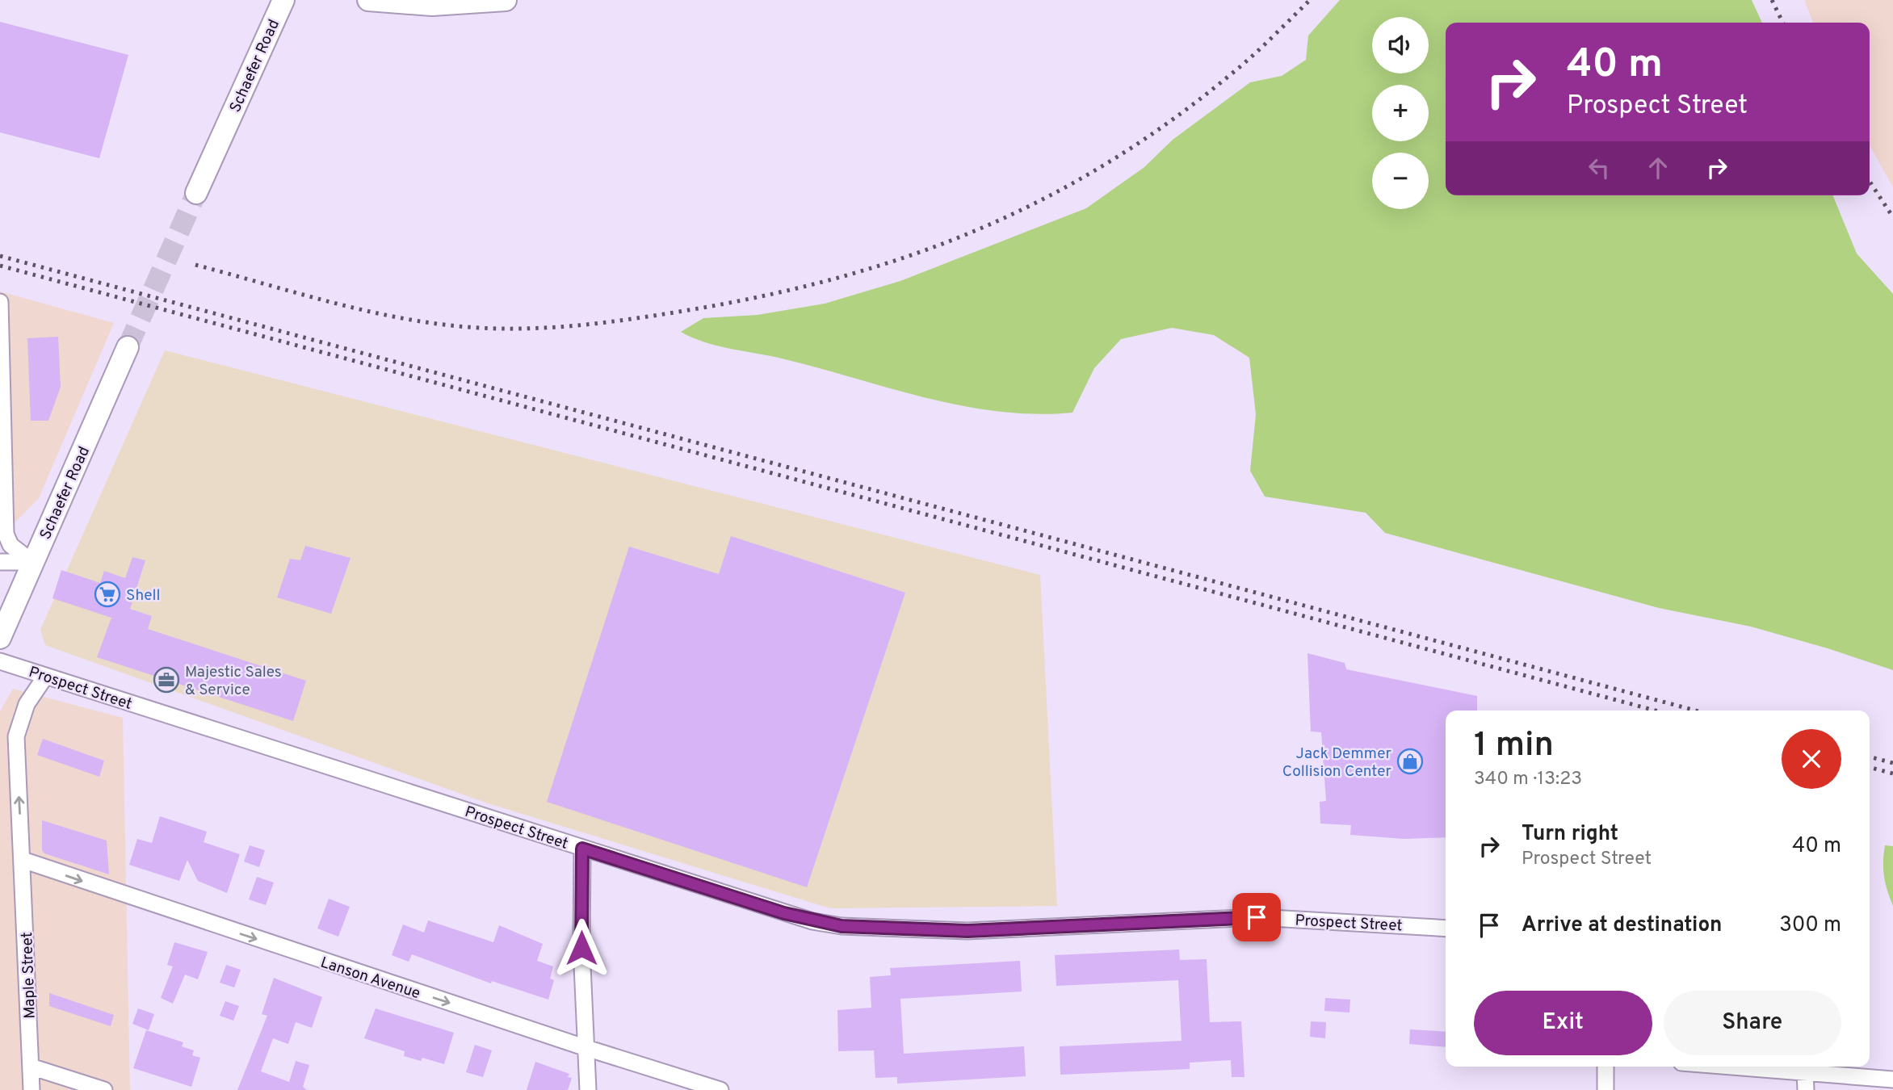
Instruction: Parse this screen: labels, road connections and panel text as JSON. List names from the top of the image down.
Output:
{
  "streets": {
    "main road": ["Schaefer Road"],
    "street": ["Prospect Street", "Maple Street", "Lanson Avenue"]
  },
  "crossings": [
    ["Prospect Street", "Maple Street"],
    ["Maple Street", "Lanson Avenue"]
  ],
  "one_way": ["Maple Street", "Lanson Avenue"],
  "places": {
    "supermarket": ["Shell"],
    "office": ["Majestic Sales & Service"],
    "shop": ["Jack Demmer Collision Center"]
  },
  "page": {
    "map_buttons": ["+", "−"],
    "turn": ["40 m", "Prospect Street"],
    "heading": ["1 min", "340 m · 13:23"],
    "list": [
      {
        "name": "Turn right",
        "note": "Prospect Street",
        "value": "40 m"
      },
      {
        "name": "Arrive at destination",
        "value": "300 m"
      }
    ],
    "buttons": ["Exit", "Share"]
  }
}
